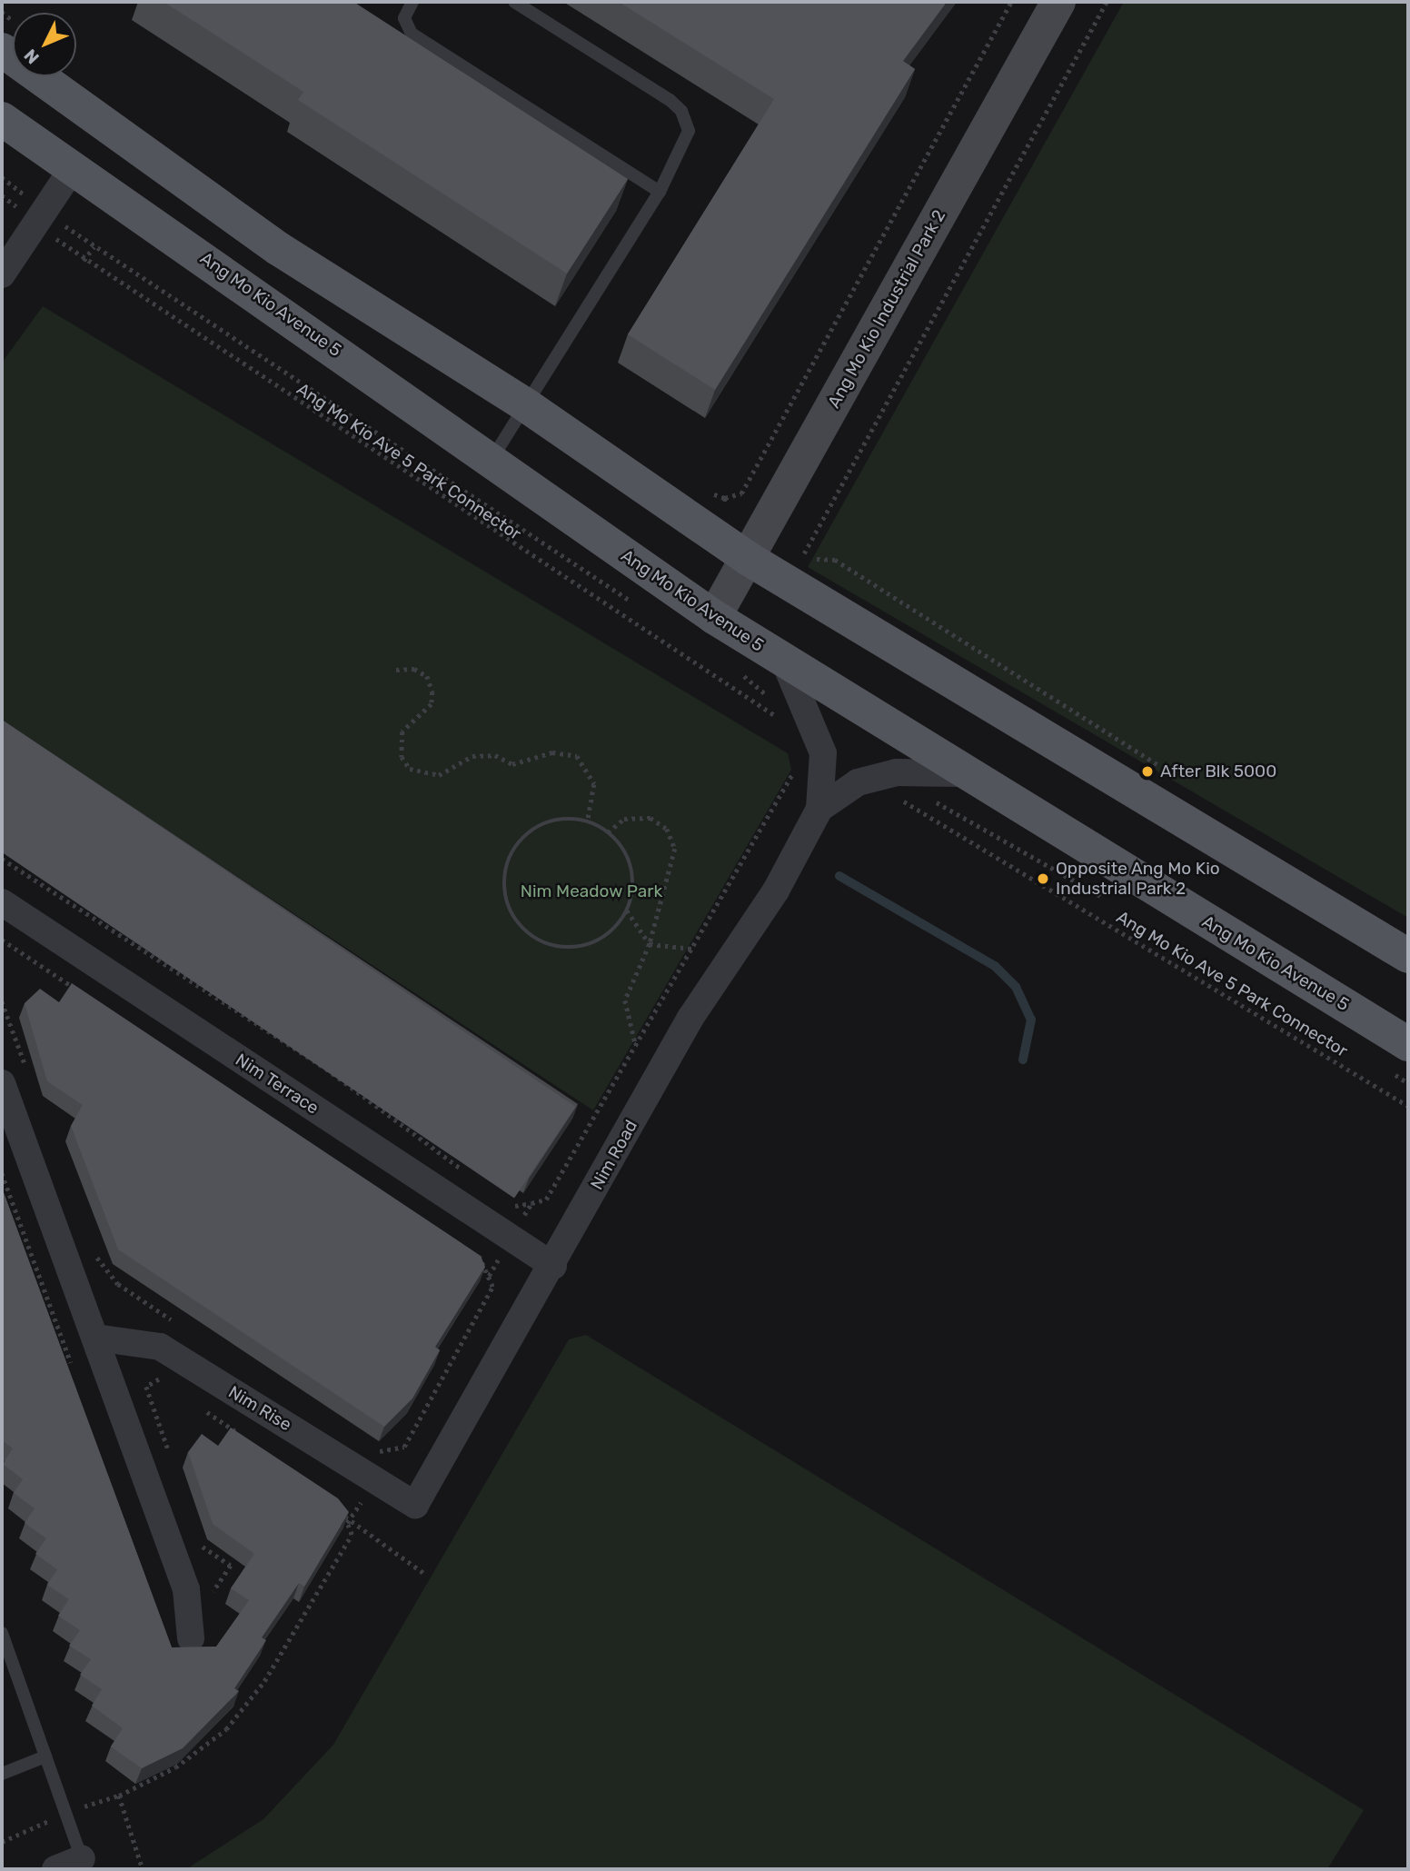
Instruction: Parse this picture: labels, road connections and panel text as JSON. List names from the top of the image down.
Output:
{
  "streets": {
    "main road": ["Ang Mo Kio Avenue 5"],
    "street": [
      "Ang Mo Kio Industrial Park 2",
      "Nim Terrace",
      "Nim Road",
      "Nim Rise"
    ],
    "path": ["Ang Mo Kio Ave 5 Park Connector"]
  },
  "crossings": [
    ["Ang Mo Kio Avenue 5", "Ang Mo Kio Industrial Park 2"],
    ["Nim Terrace", "Nim Road"],
    ["Nim Road", "Nim Rise"]
  ],
  "parks": ["Nim Meadow Park"],
  "places": ["After Blk 5000", "Opposite Ang Mo Kio Industrial Park 2"],
  "north": "bottom left"
}
